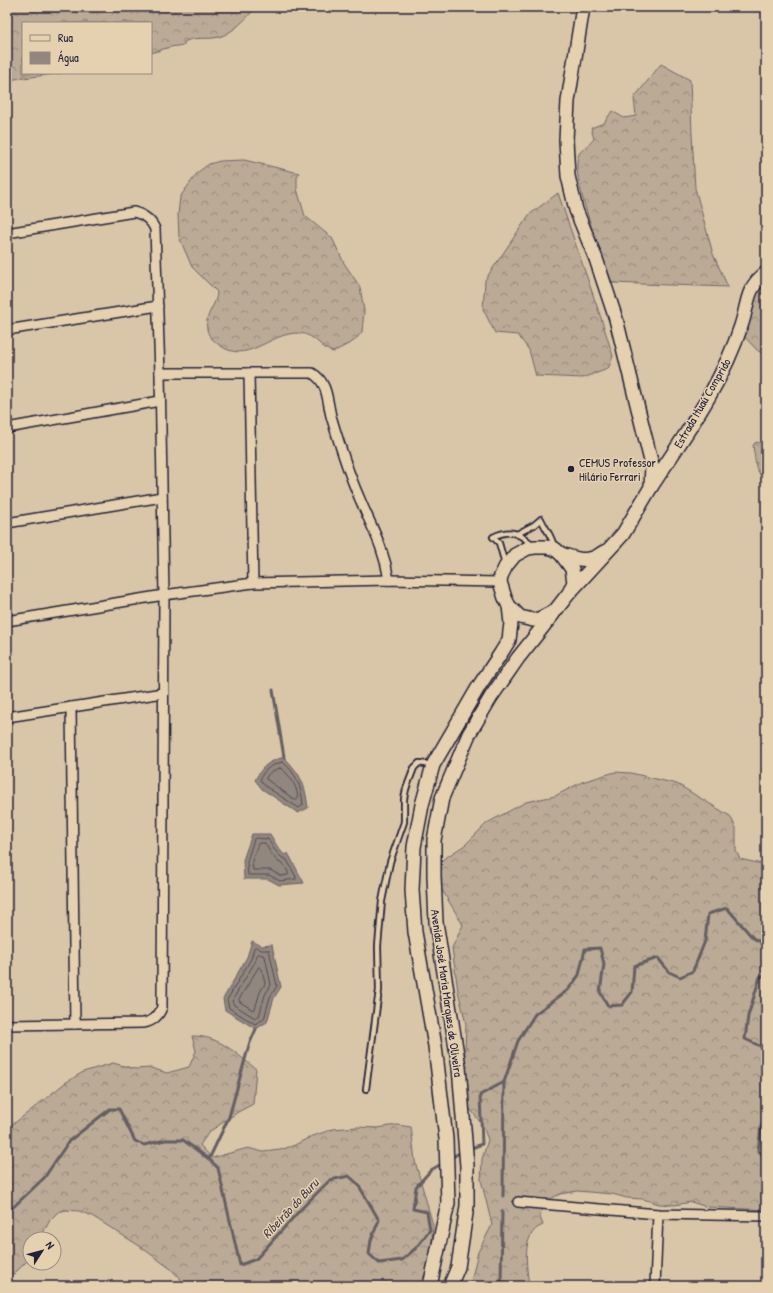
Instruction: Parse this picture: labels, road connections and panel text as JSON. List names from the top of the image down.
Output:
{
  "streets": {
    "main road": ["Estrada Ituaú Comprido", "Avenida José Maria Marques de Oliveira"]
  },
  "crossings": [
    ["Estrada Ituaú Comprido", "Avenida José Maria Marques de Oliveira"]
  ],
  "water": ["Ribeirão do Buru"],
  "places": ["CEMUS Professor Hilário Ferrari"],
  "legend": ["Rua", "Água"],
  "north": "top right"
}
